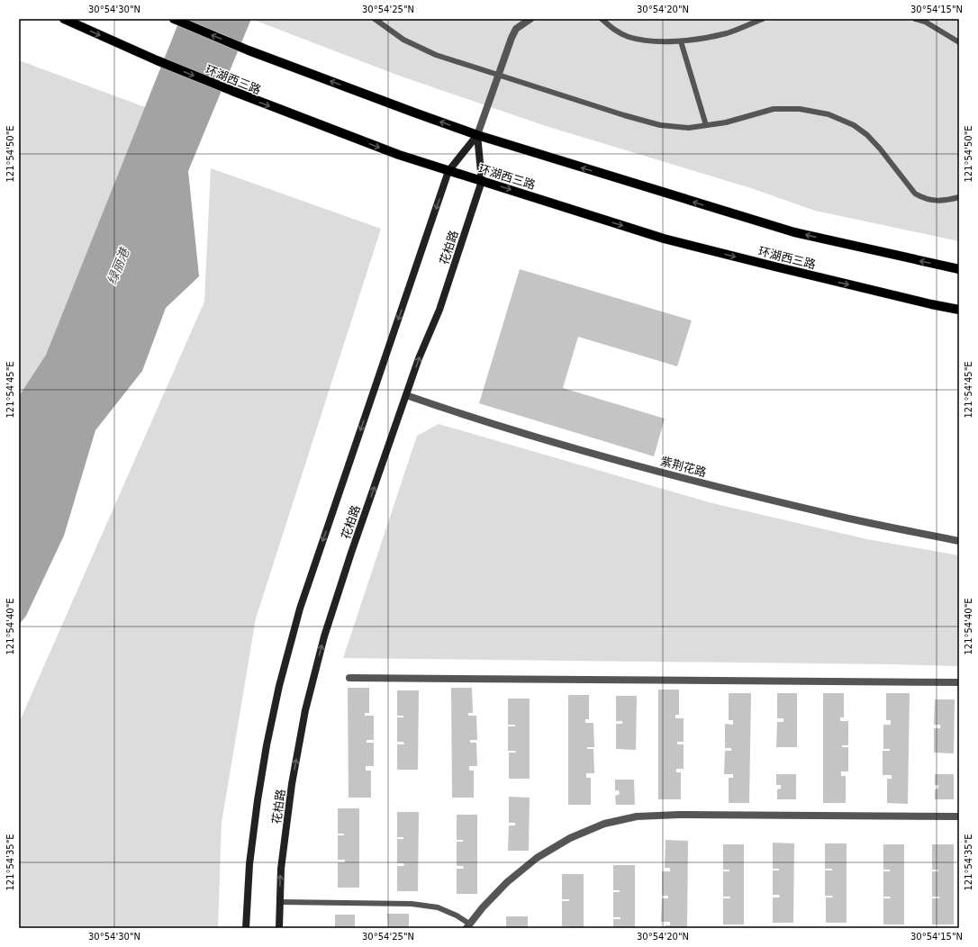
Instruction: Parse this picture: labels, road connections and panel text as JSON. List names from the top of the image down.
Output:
{
  "streets": {
    "main road": ["环湖西三路", "花柏路"],
    "street": ["紫荆花路"]
  },
  "crossings": [
    ["环湖西三路", "花柏路"],
    ["花柏路", "紫荆花路"]
  ],
  "water": ["绿丽港"],
  "coordinates": [
    "30°54'30\"N",
    "30°54'25\"N",
    "30°54'20\"N",
    "30°54'15\"N",
    "121°54'50\"E",
    "121°54'45\"E",
    "121°54'40\"E",
    "121°54'35\"E"
  ]
}
